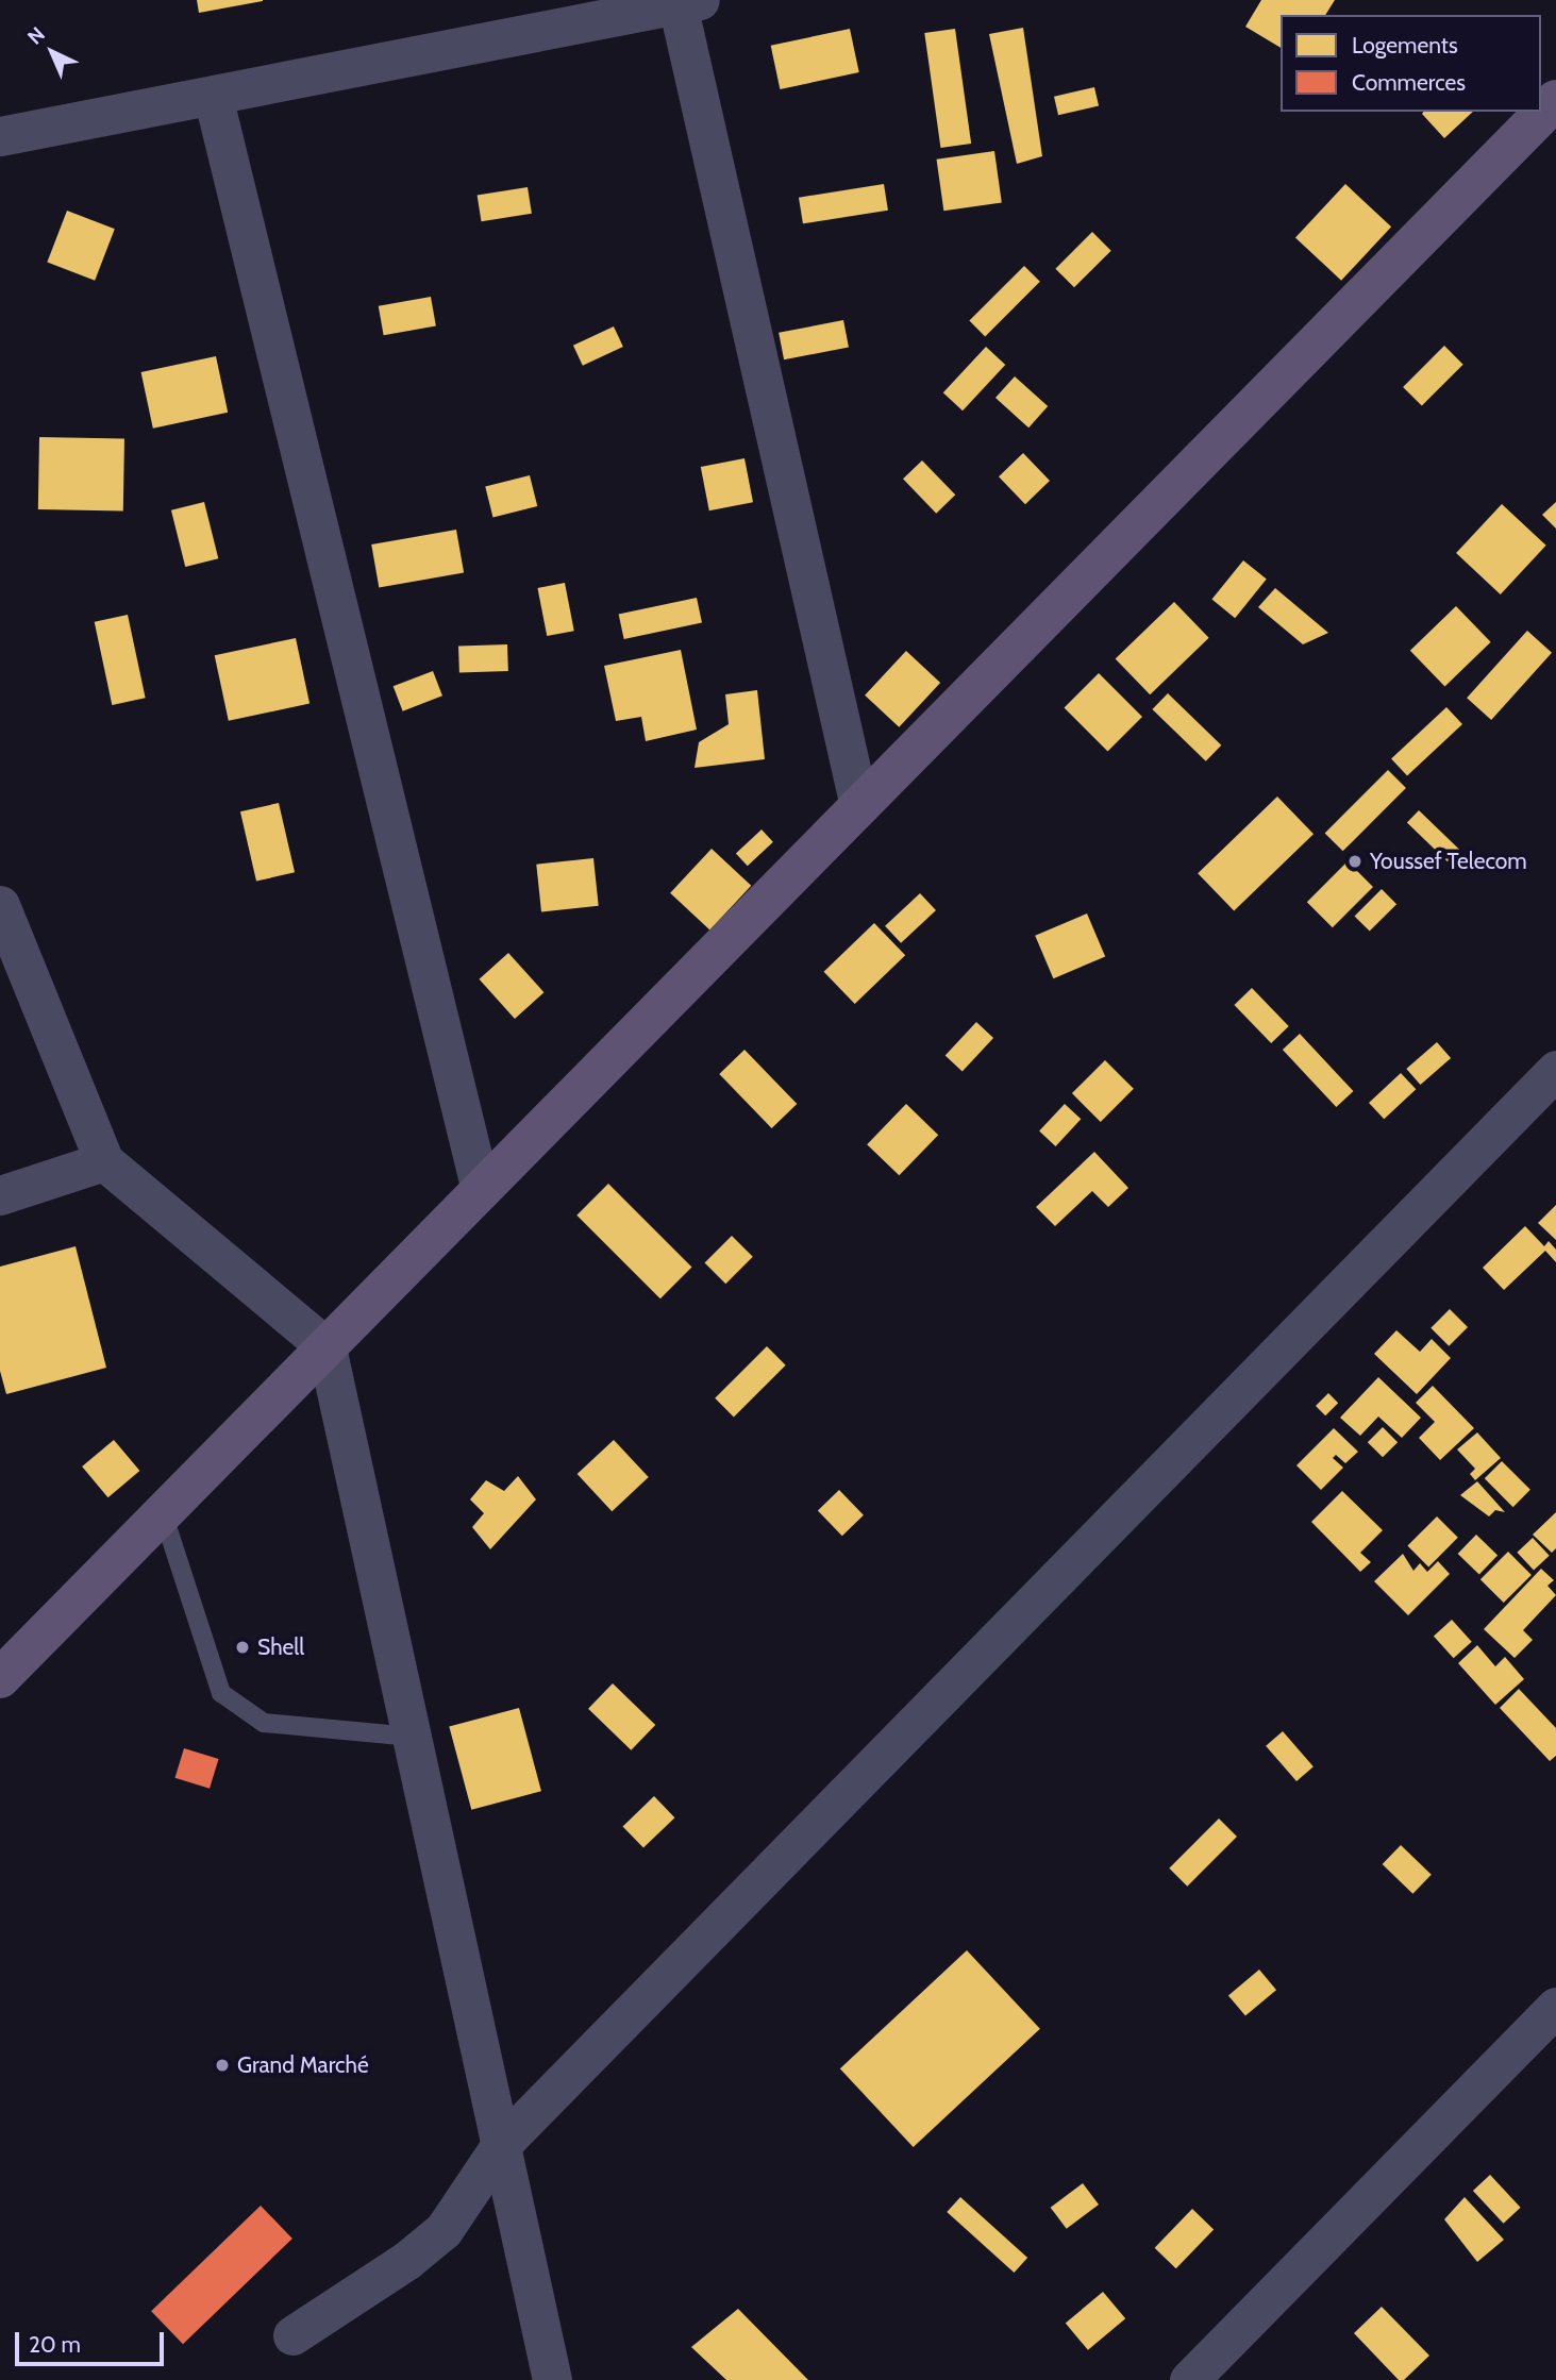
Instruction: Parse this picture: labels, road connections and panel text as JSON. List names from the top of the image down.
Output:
{
  "places": ["Youssef Telecom", "Shell", "Grand Marché"],
  "legend": ["Logements", "Commerces"],
  "scale_bar": "20 m",
  "north": "top left"
}
